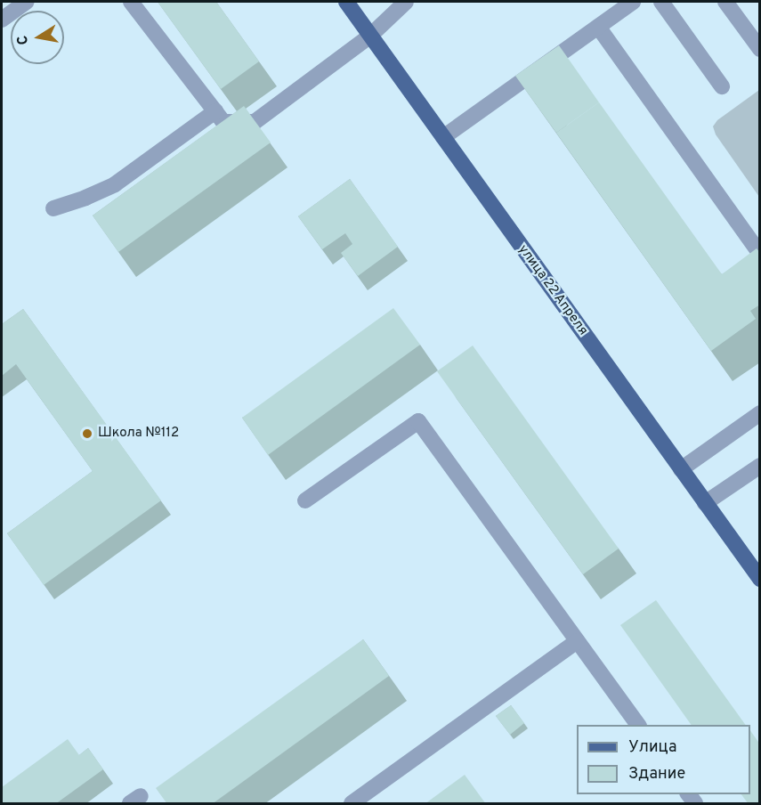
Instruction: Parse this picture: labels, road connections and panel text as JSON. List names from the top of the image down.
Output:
{
  "streets": {
    "main road": ["улица 22 Апреля"]
  },
  "places": ["Школа №112"],
  "legend": ["Улица", "Здание"],
  "north": "left"
}
